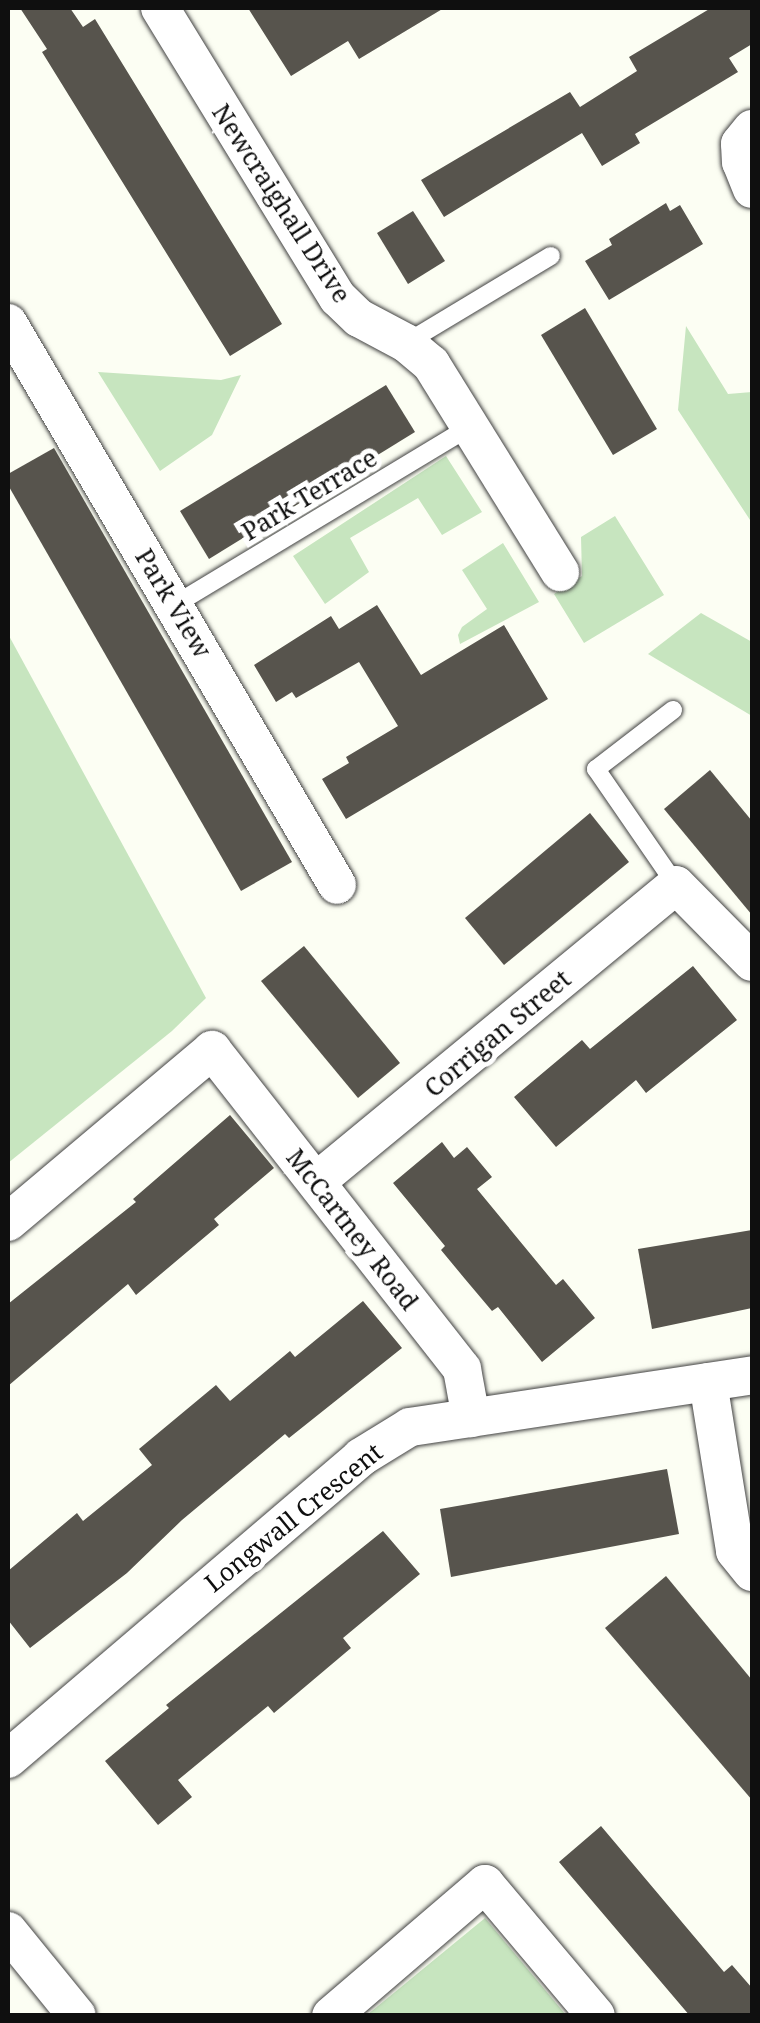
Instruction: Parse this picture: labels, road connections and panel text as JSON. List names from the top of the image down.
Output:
{
  "streets": {
    "street": [
      "Newcraighall Drive",
      "Park View",
      "Corrigan Street",
      "McCartney Road",
      "Longwall Crescent"
    ],
    "lane": ["Park Terrace"]
  },
  "crossings": [
    ["Newcraighall Drive", "Park Terrace"],
    ["Park Terrace", "Park View"],
    ["Corrigan Street", "McCartney Road"],
    ["McCartney Road", "Longwall Crescent"]
  ]
}
